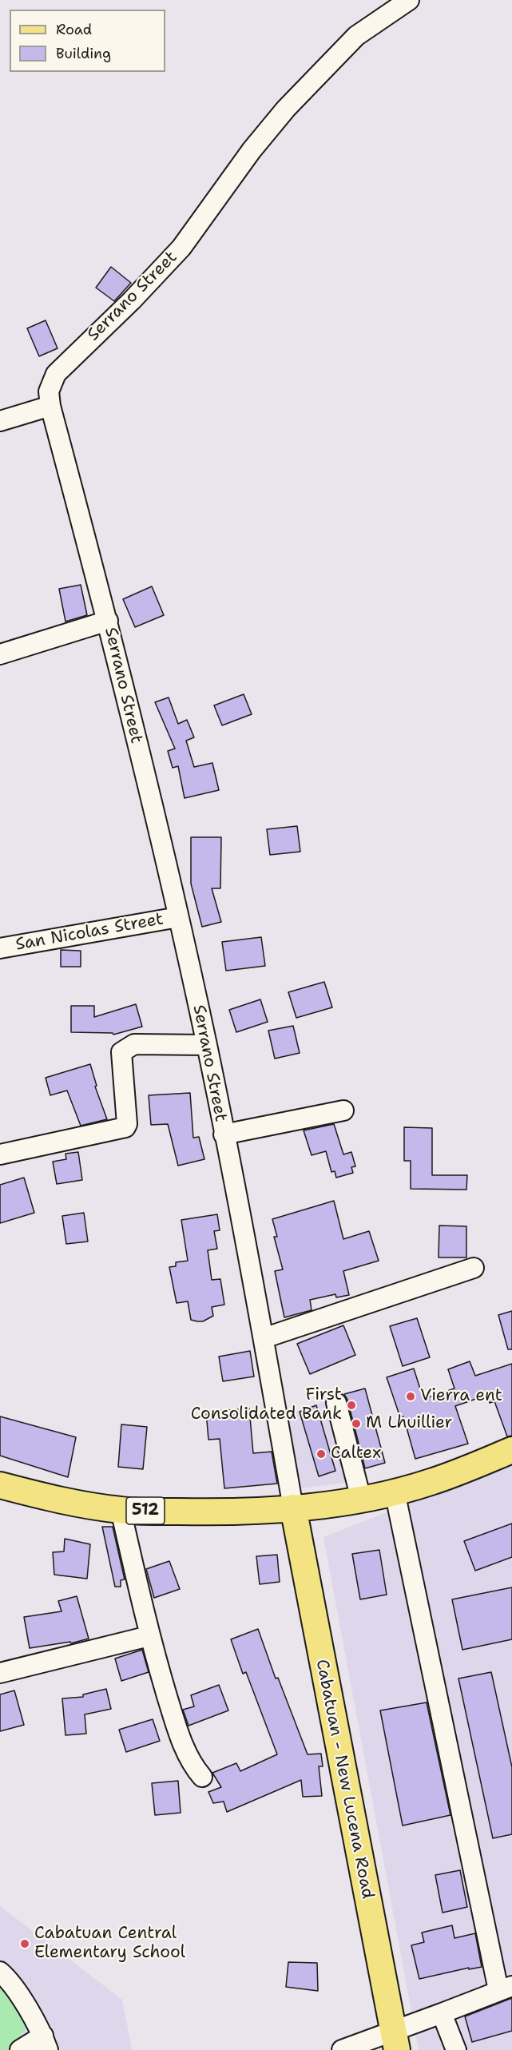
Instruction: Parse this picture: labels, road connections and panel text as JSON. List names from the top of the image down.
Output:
{
  "streets": {
    "main road": ["512", "Cabatuan - New Lucena Road"],
    "street": ["Serrano Street", "San Nicolas Street"]
  },
  "crossings": [
    ["Serrano Street", "San Nicolas Street"],
    ["Serrano Street", "512"],
    ["Serrano Street", "Cabatuan - New Lucena Road"],
    ["512", "Cabatuan - New Lucena Road"]
  ],
  "places": [
    "Vierra ent",
    "First Consolidated Bank",
    "M Lhuillier",
    "Caltex",
    "Cabatuan Central Elementary School"
  ],
  "legend": ["Road", "Building"]
}
